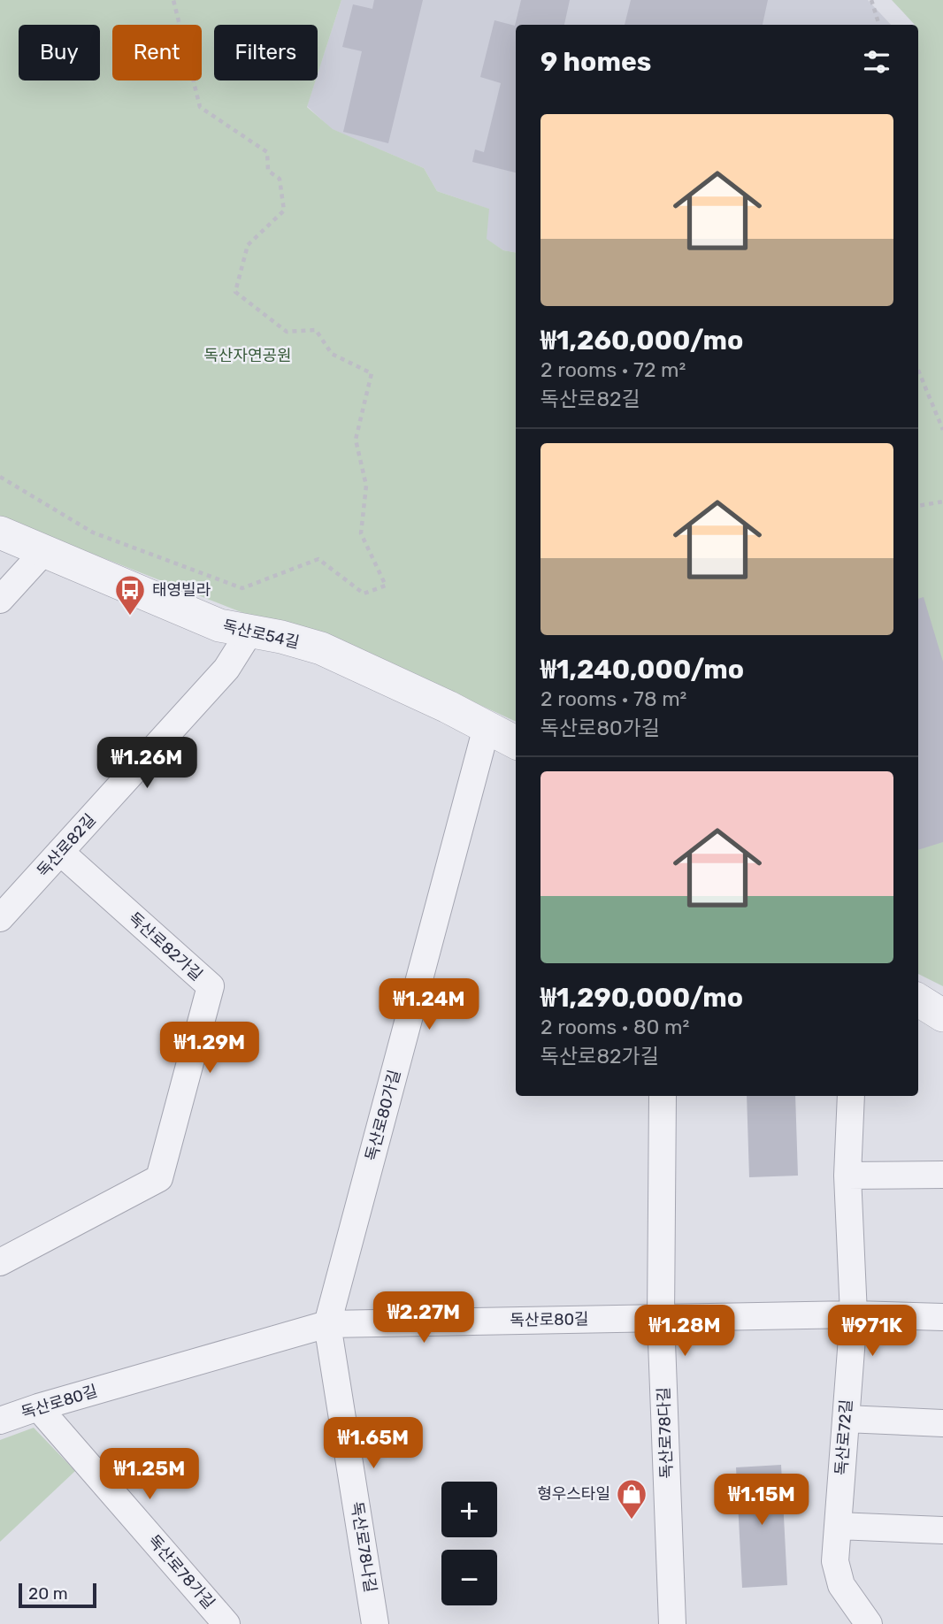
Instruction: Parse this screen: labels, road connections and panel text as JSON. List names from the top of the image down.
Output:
{
  "streets": {
    "street": [
      "독산로54길",
      "독산로82길",
      "독산로82가길",
      "독산로80가길",
      "독산로80길",
      "독산로78다길",
      "독산로72길",
      "독산로78나길",
      "독산로78가길"
    ]
  },
  "crossings": [
    ["독산로54길", "독산로82길"],
    ["독산로54길", "독산로80가길"],
    ["독산로82길", "독산로82가길"],
    ["독산로80가길", "독산로80길"],
    ["독산로80가길", "독산로78나길"],
    ["독산로80길", "독산로78다길"],
    ["독산로80길", "독산로72길"],
    ["독산로80길", "독산로78나길"],
    ["독산로80길", "독산로78가길"]
  ],
  "parks": ["독산자연공원"],
  "places": {
    "bus stop": ["태영빌라"],
    "shop": ["형우스타일"]
  },
  "scale_bar": "20 m",
  "page": {
    "chip": ["Buy", "Rent", "Filters"],
    "heading": "9 homes",
    "list": [
      {
        "name": "₩1,260,000/mo",
        "note": "2 rooms · 72 m² · 독산로82길"
      },
      {
        "name": "₩1,240,000/mo",
        "note": "2 rooms · 78 m² · 독산로80가길"
      },
      {
        "name": "₩1,290,000/mo",
        "note": "2 rooms · 80 m² · 독산로82가길"
      }
    ],
    "price": [
      "₩1.26M",
      "₩1.24M",
      "₩1.29M",
      "₩2.27M",
      "₩1.28M",
      "₩971K",
      "₩1.65M",
      "₩1.25M",
      "₩1.15M"
    ],
    "map_buttons": ["+", "−"],
    "scale": "20 m"
  }
}
